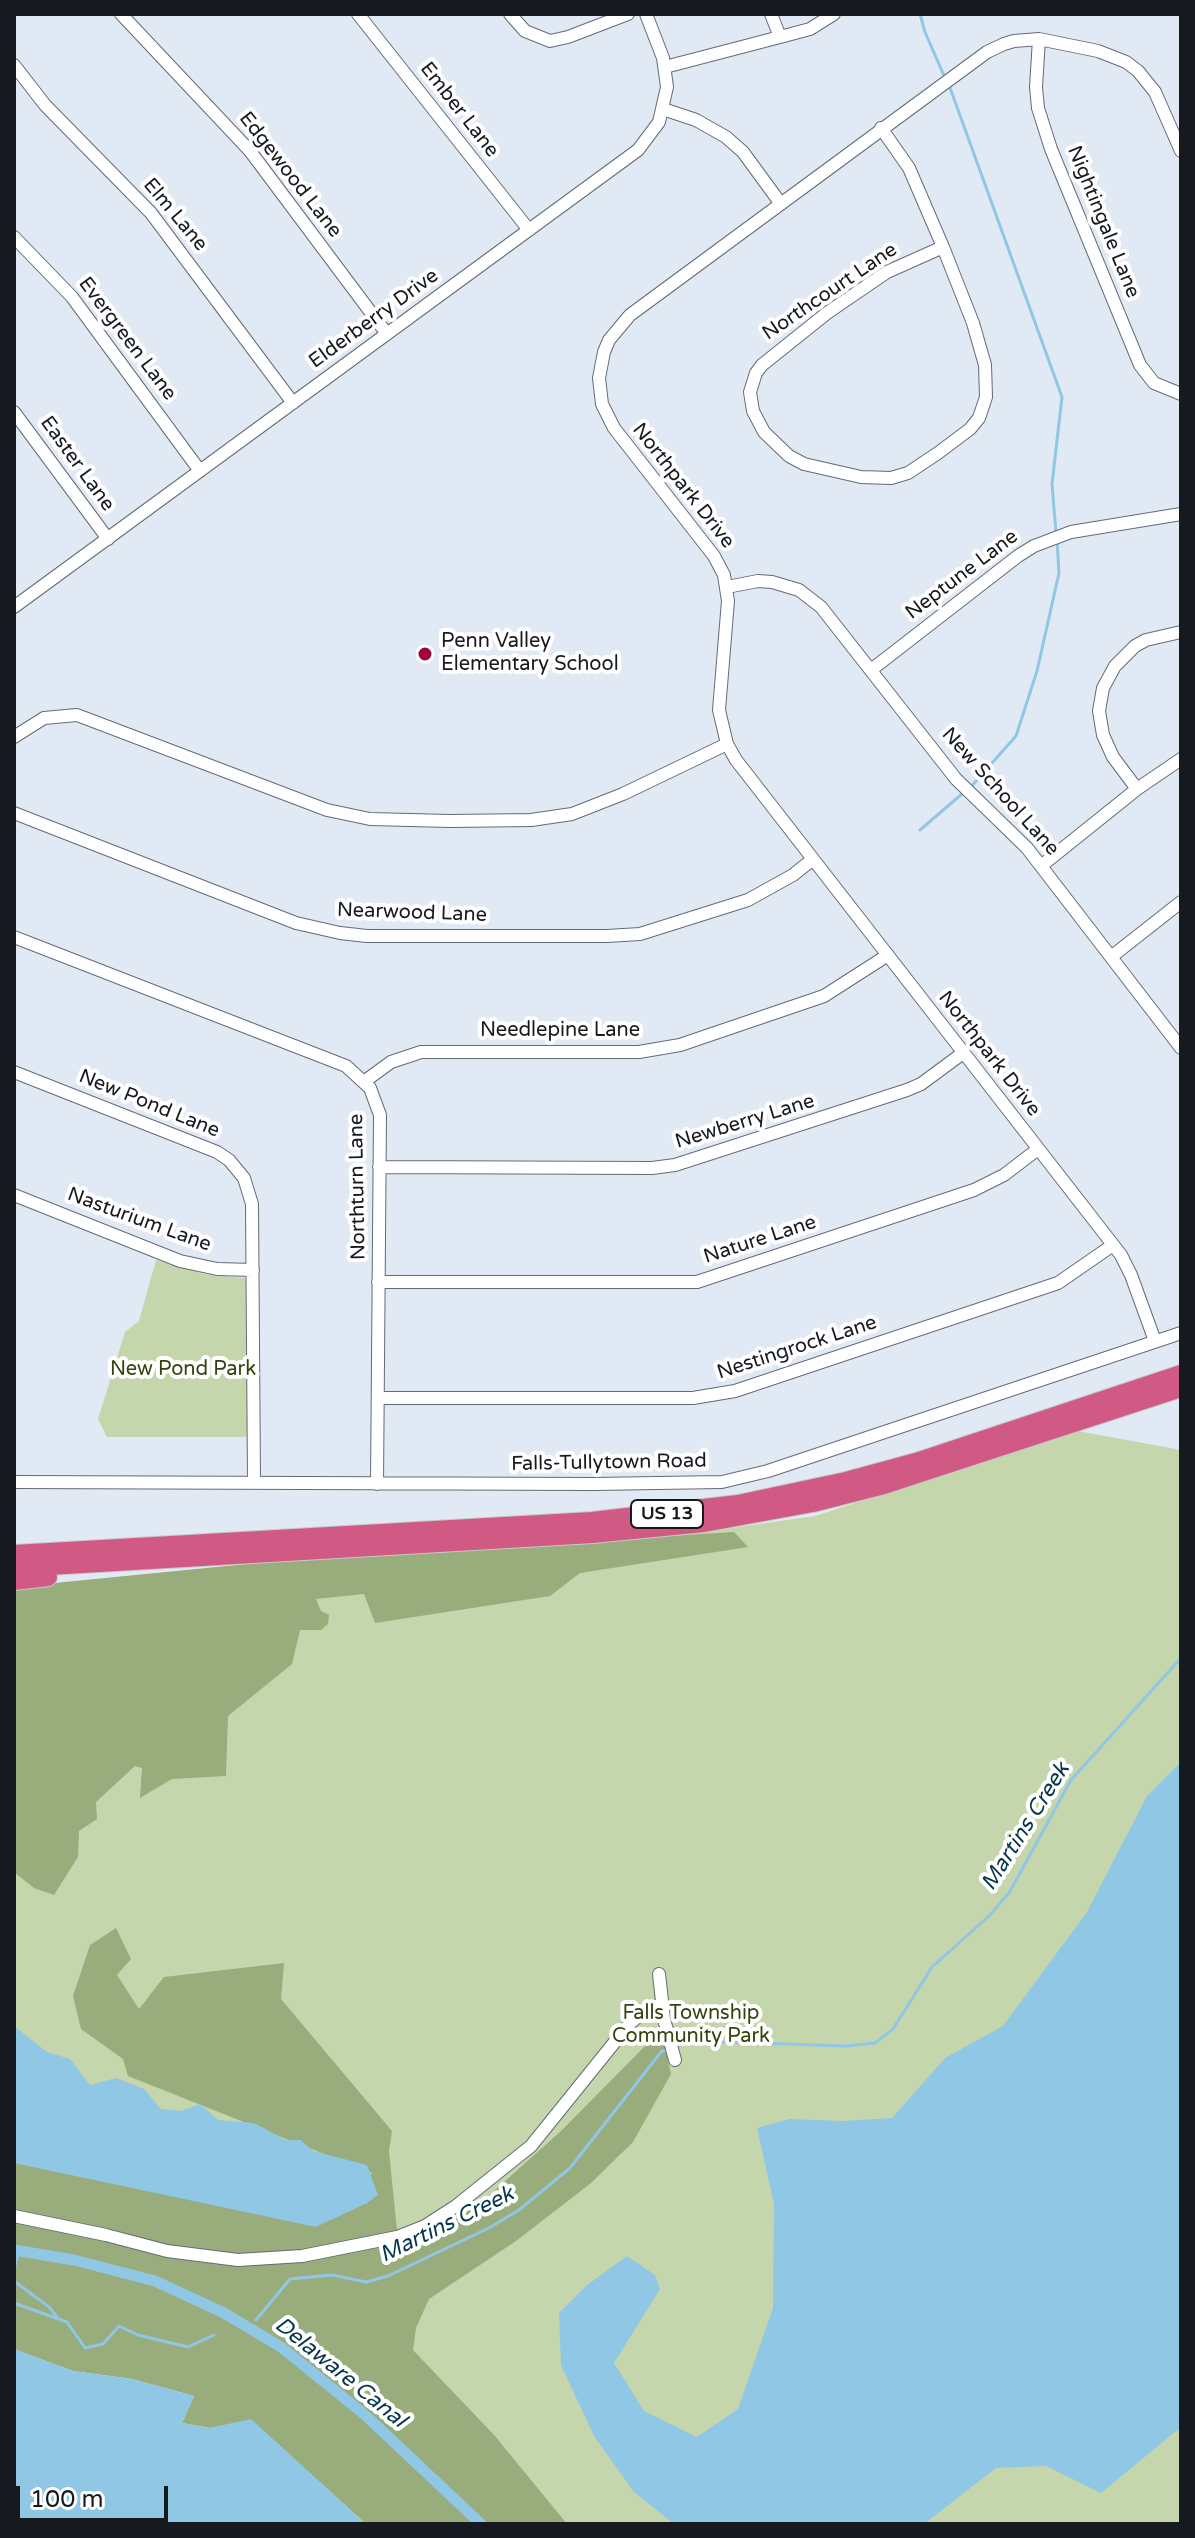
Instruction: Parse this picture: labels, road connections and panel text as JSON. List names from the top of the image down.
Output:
{
  "streets": {
    "highway": ["US 13"],
    "street": [
      "Ember Lane",
      "Edgewood Lane",
      "Elm Lane",
      "Nightingale Lane",
      "Northcourt Lane",
      "Elderberry Drive",
      "Evergreen Lane",
      "Easter Lane",
      "Northpark Drive",
      "Neptune Lane",
      "New School Lane",
      "Nearwood Lane",
      "Needlepine Lane",
      "New Pond Lane",
      "Newberry Lane",
      "Northturn Lane",
      "Nasturium Lane",
      "Nature Lane",
      "Nestingrock Lane",
      "Falls-Tullytown Road"
    ]
  },
  "crossings": [
    ["Ember Lane", "Elderberry Drive"],
    ["Edgewood Lane", "Elderberry Drive"],
    ["Elm Lane", "Elderberry Drive"],
    ["Nightingale Lane", "Northpark Drive"],
    ["Northcourt Lane", "Northpark Drive"],
    ["Elderberry Drive", "Evergreen Lane"],
    ["Elderberry Drive", "Easter Lane"],
    ["Northpark Drive", "New School Lane"],
    ["Northpark Drive", "Nearwood Lane"],
    ["Northpark Drive", "Needlepine Lane"],
    ["Northpark Drive", "Newberry Lane"],
    ["Northpark Drive", "Nature Lane"],
    ["Northpark Drive", "Nestingrock Lane"],
    ["Northpark Drive", "Falls-Tullytown Road"],
    ["Neptune Lane", "New School Lane"],
    ["Needlepine Lane", "Northturn Lane"],
    ["New Pond Lane", "Nasturium Lane"],
    ["New Pond Lane", "Falls-Tullytown Road"],
    ["Newberry Lane", "Northturn Lane"],
    ["Northturn Lane", "Nature Lane"],
    ["Northturn Lane", "Nestingrock Lane"],
    ["Northturn Lane", "Falls-Tullytown Road"]
  ],
  "water": ["Martins Creek", "Delaware Canal"],
  "parks": ["New Pond Park", "Falls Township Community Park"],
  "places": ["Penn Valley Elementary School"],
  "scale_bar": "100 m"
}
